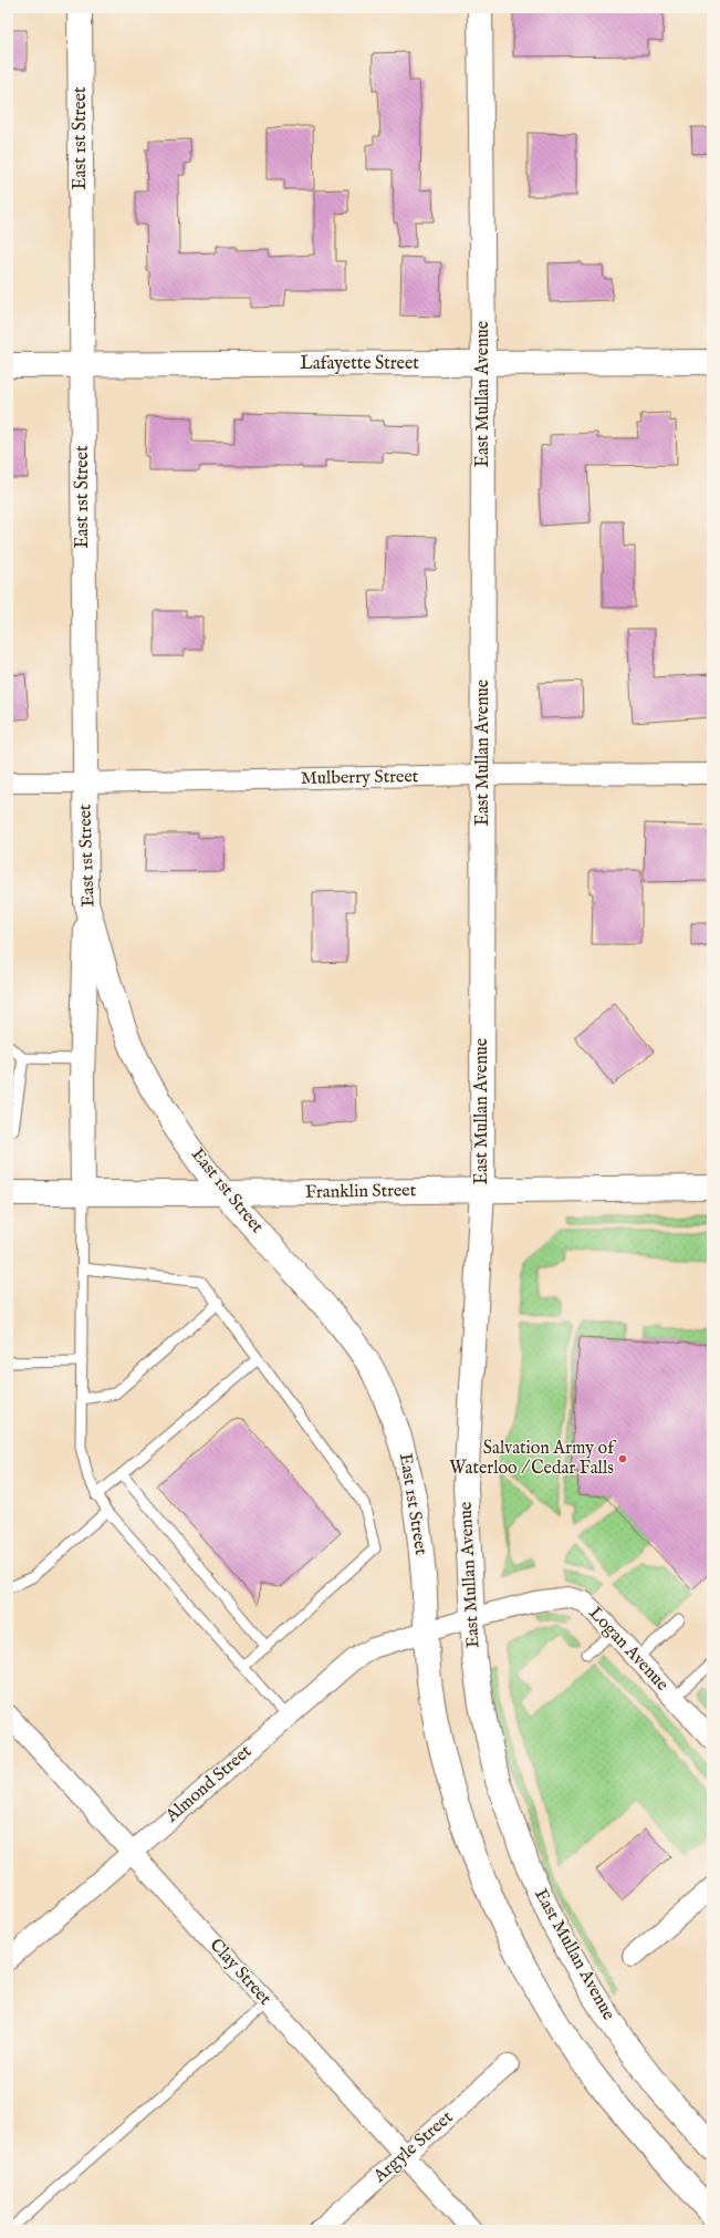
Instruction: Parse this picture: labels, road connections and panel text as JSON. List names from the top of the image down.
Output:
{
  "streets": {
    "main road": [
      "East 1st Street",
      "Lafayette Street",
      "East Mullan Avenue",
      "Franklin Street"
    ],
    "street": [
      "Mulberry Street",
      "Logan Avenue",
      "Almond Street",
      "Clay Street",
      "Argyle Street"
    ]
  },
  "crossings": [
    ["East 1st Street", "Lafayette Street"],
    ["East 1st Street", "Mulberry Street"],
    ["East 1st Street", "Franklin Street"],
    ["East 1st Street", "Logan Avenue"],
    ["East 1st Street", "Almond Street"],
    ["Lafayette Street", "East Mullan Avenue"],
    ["East Mullan Avenue", "Mulberry Street"],
    ["East Mullan Avenue", "Franklin Street"],
    ["East Mullan Avenue", "Logan Avenue"],
    ["Logan Avenue", "Almond Street"],
    ["Almond Street", "Clay Street"],
    ["Clay Street", "Argyle Street"]
  ],
  "places": ["Salvation Army of Waterloo / Cedar Falls"]
}
